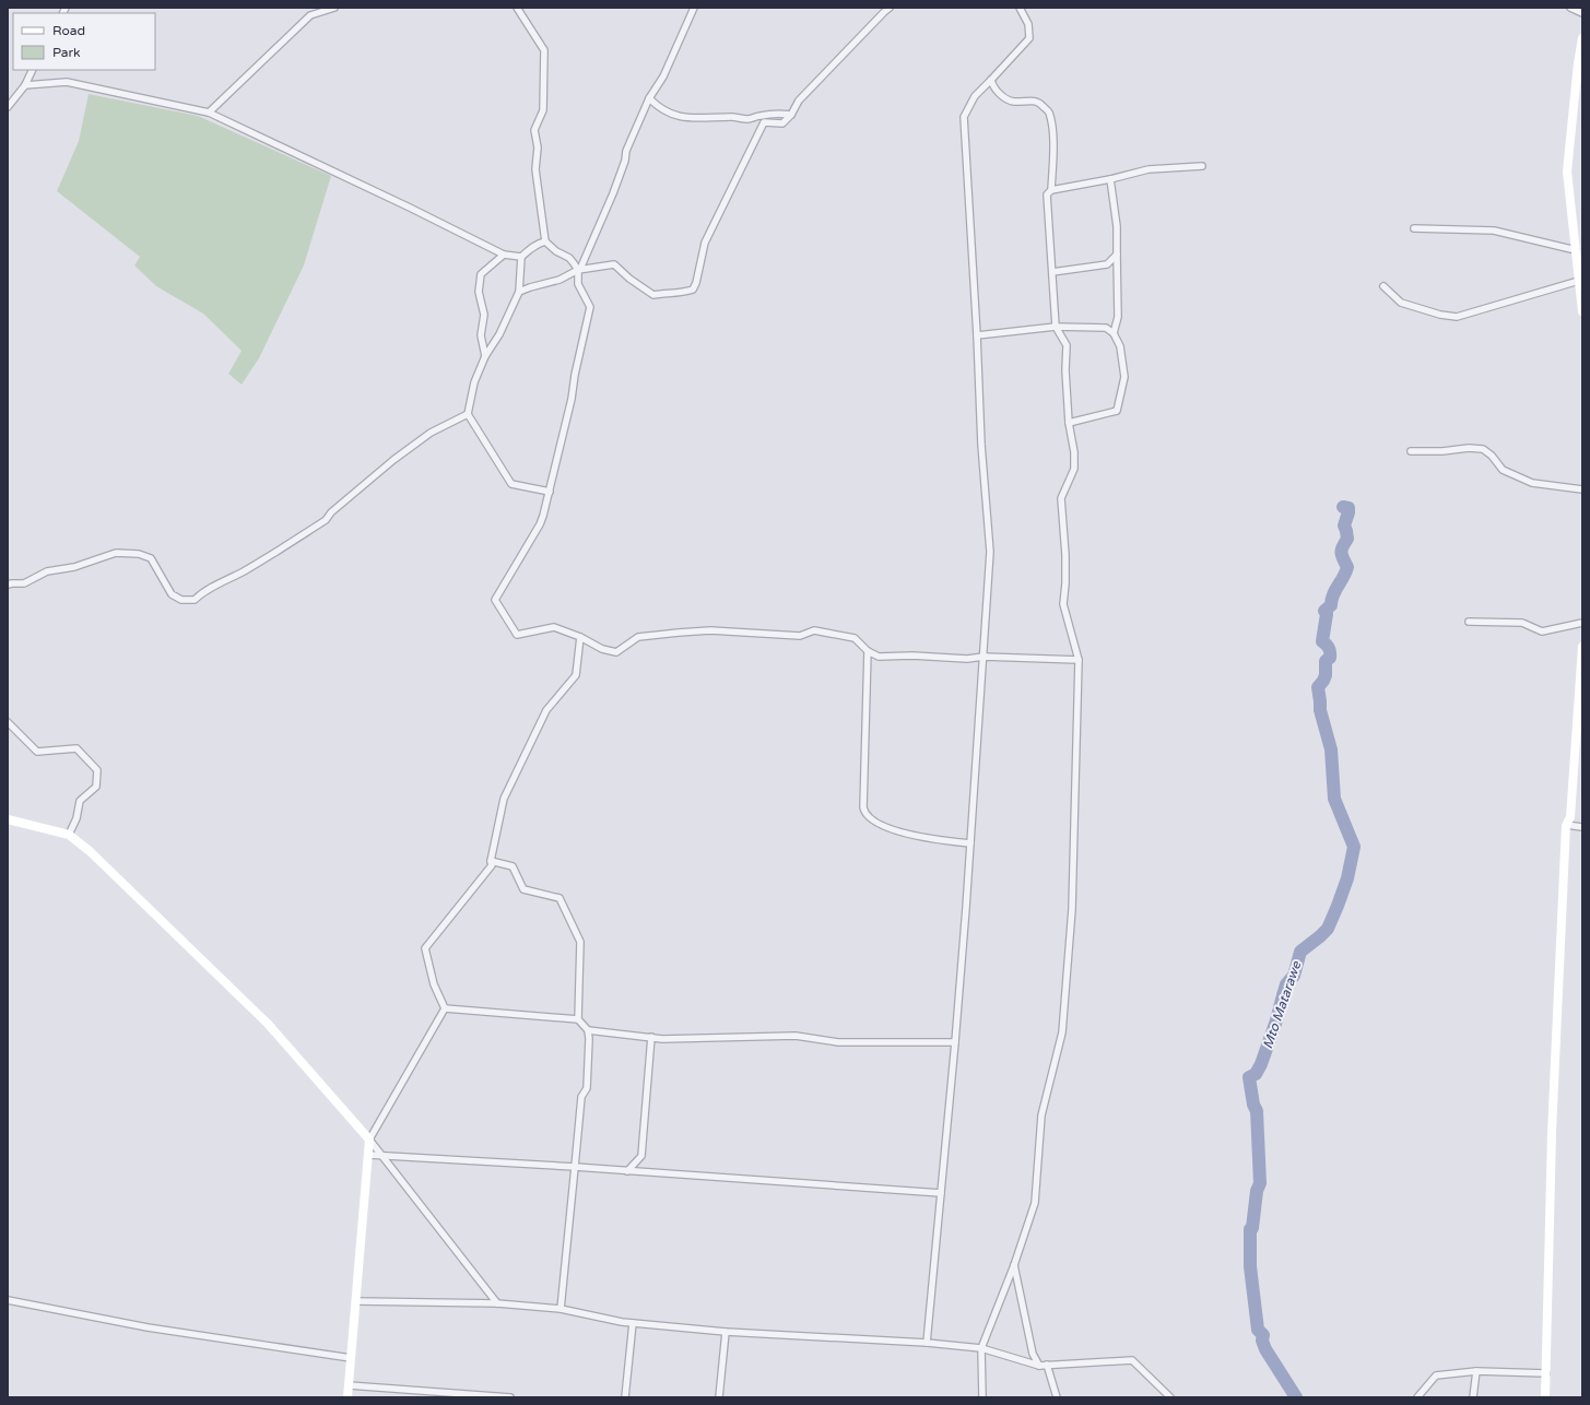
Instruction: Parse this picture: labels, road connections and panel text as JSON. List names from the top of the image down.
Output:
{
  "water": ["Mto Matarawe"],
  "legend": ["Road", "Park"]
}
